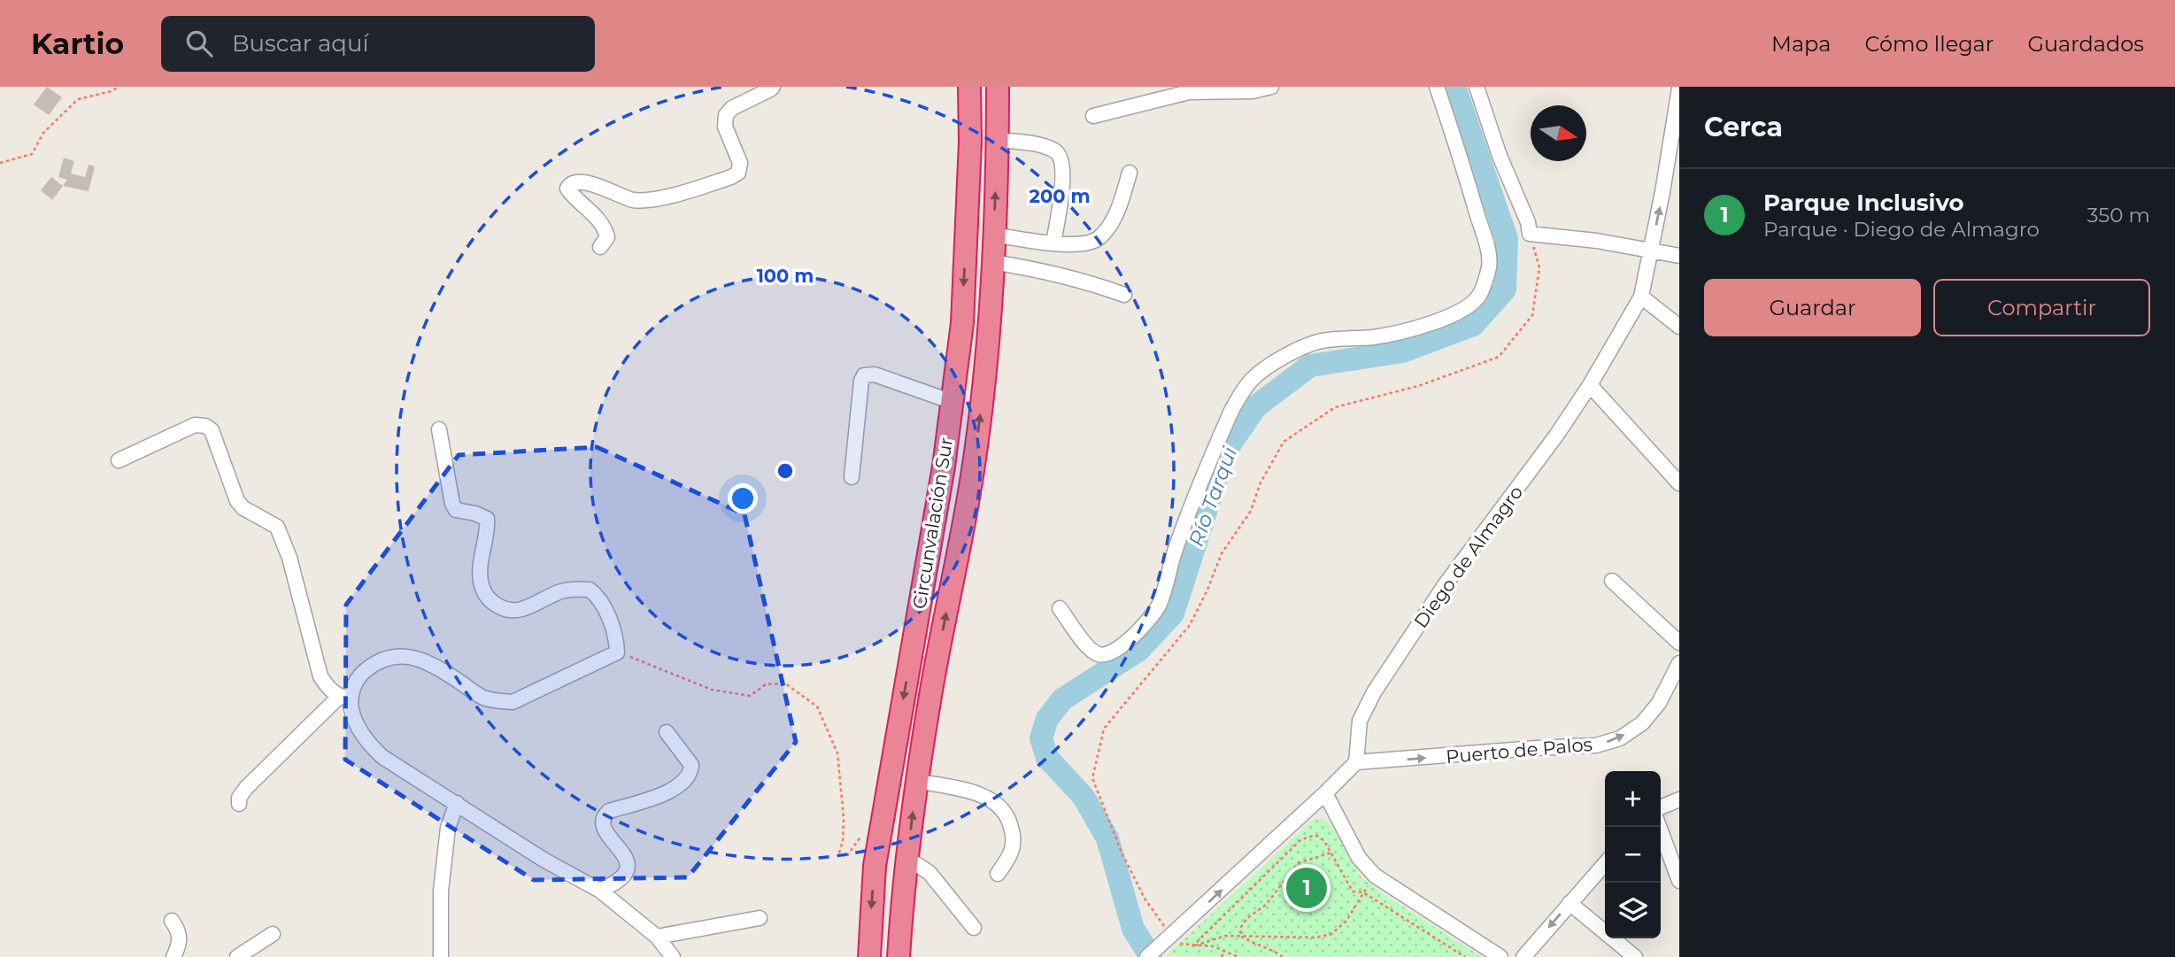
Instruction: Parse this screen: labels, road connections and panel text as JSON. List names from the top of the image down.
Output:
{
  "streets": {
    "highway": ["Circunvalación Sur"],
    "street": ["Diego de Almagro", "Puerto de Palos"]
  },
  "crossings": [
    ["Diego de Almagro", "Puerto de Palos"]
  ],
  "one_way": ["Puerto de Palos"],
  "water": ["Río Tarqui"],
  "north": "right",
  "page": {
    "header": "Kartio",
    "search": "Buscar aquí",
    "nav": ["Mapa", "Cómo llegar", "Guardados"],
    "heading": "Cerca",
    "list": [
      {
        "mark": "1",
        "name": "Parque Inclusivo",
        "note": "Parque · Diego de Almagro",
        "value": "350 m"
      }
    ],
    "buttons": ["Guardar", "Compartir"],
    "map_buttons": ["+", "−"],
    "pins": "1"
  },
  "rings": ["200 m", "100 m"]
}
